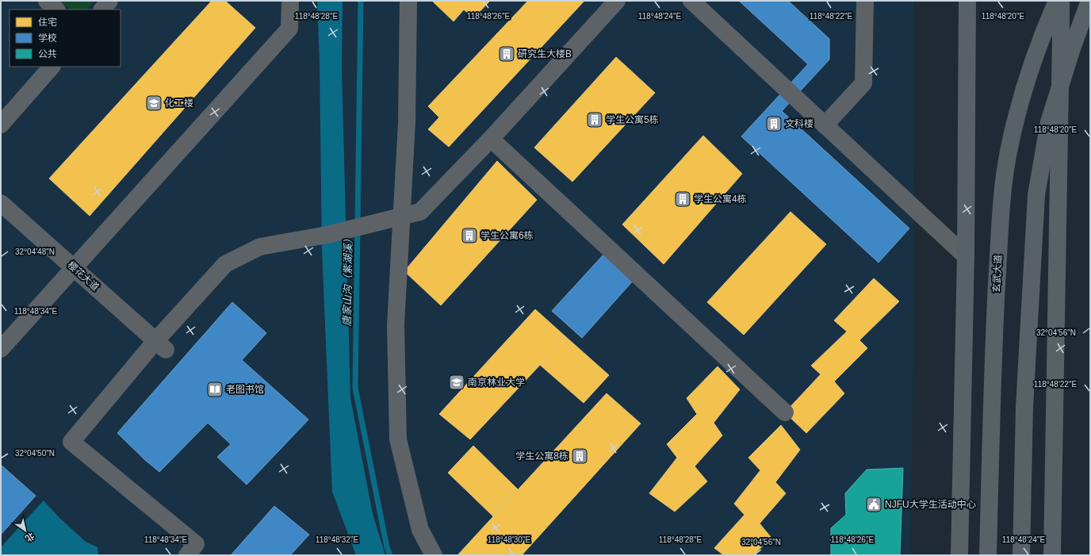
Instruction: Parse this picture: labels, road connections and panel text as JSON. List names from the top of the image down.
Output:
{
  "streets": {
    "highway": ["玄武大道"],
    "lane": ["樱花大道"]
  },
  "water": ["唐家山沟（紫湖溪）"],
  "places": {
    "building": [
      "研究生大楼B",
      "学生公寓5栋",
      "文科楼",
      "学生公寓4栋",
      "学生公寓6栋",
      "学生公寓8栋"
    ],
    "school or university": ["化工楼", "南京林业大学"],
    "library": ["老图书馆"],
    "public building": ["NJFU大学生活动中心"]
  },
  "legend": ["住宅", "学校", "公共"],
  "north": "bottom right",
  "coordinates": [
    "118°48'28\"E",
    "118°48'26\"E",
    "118°48'24\"E",
    "118°48'22\"E",
    "118°48'20\"E",
    "32°04'48\"N",
    "118°48'34\"E",
    "32°04'56\"N",
    "32°04'50\"N",
    "118°48'32\"E",
    "118°48'30\"E"
  ]
}
